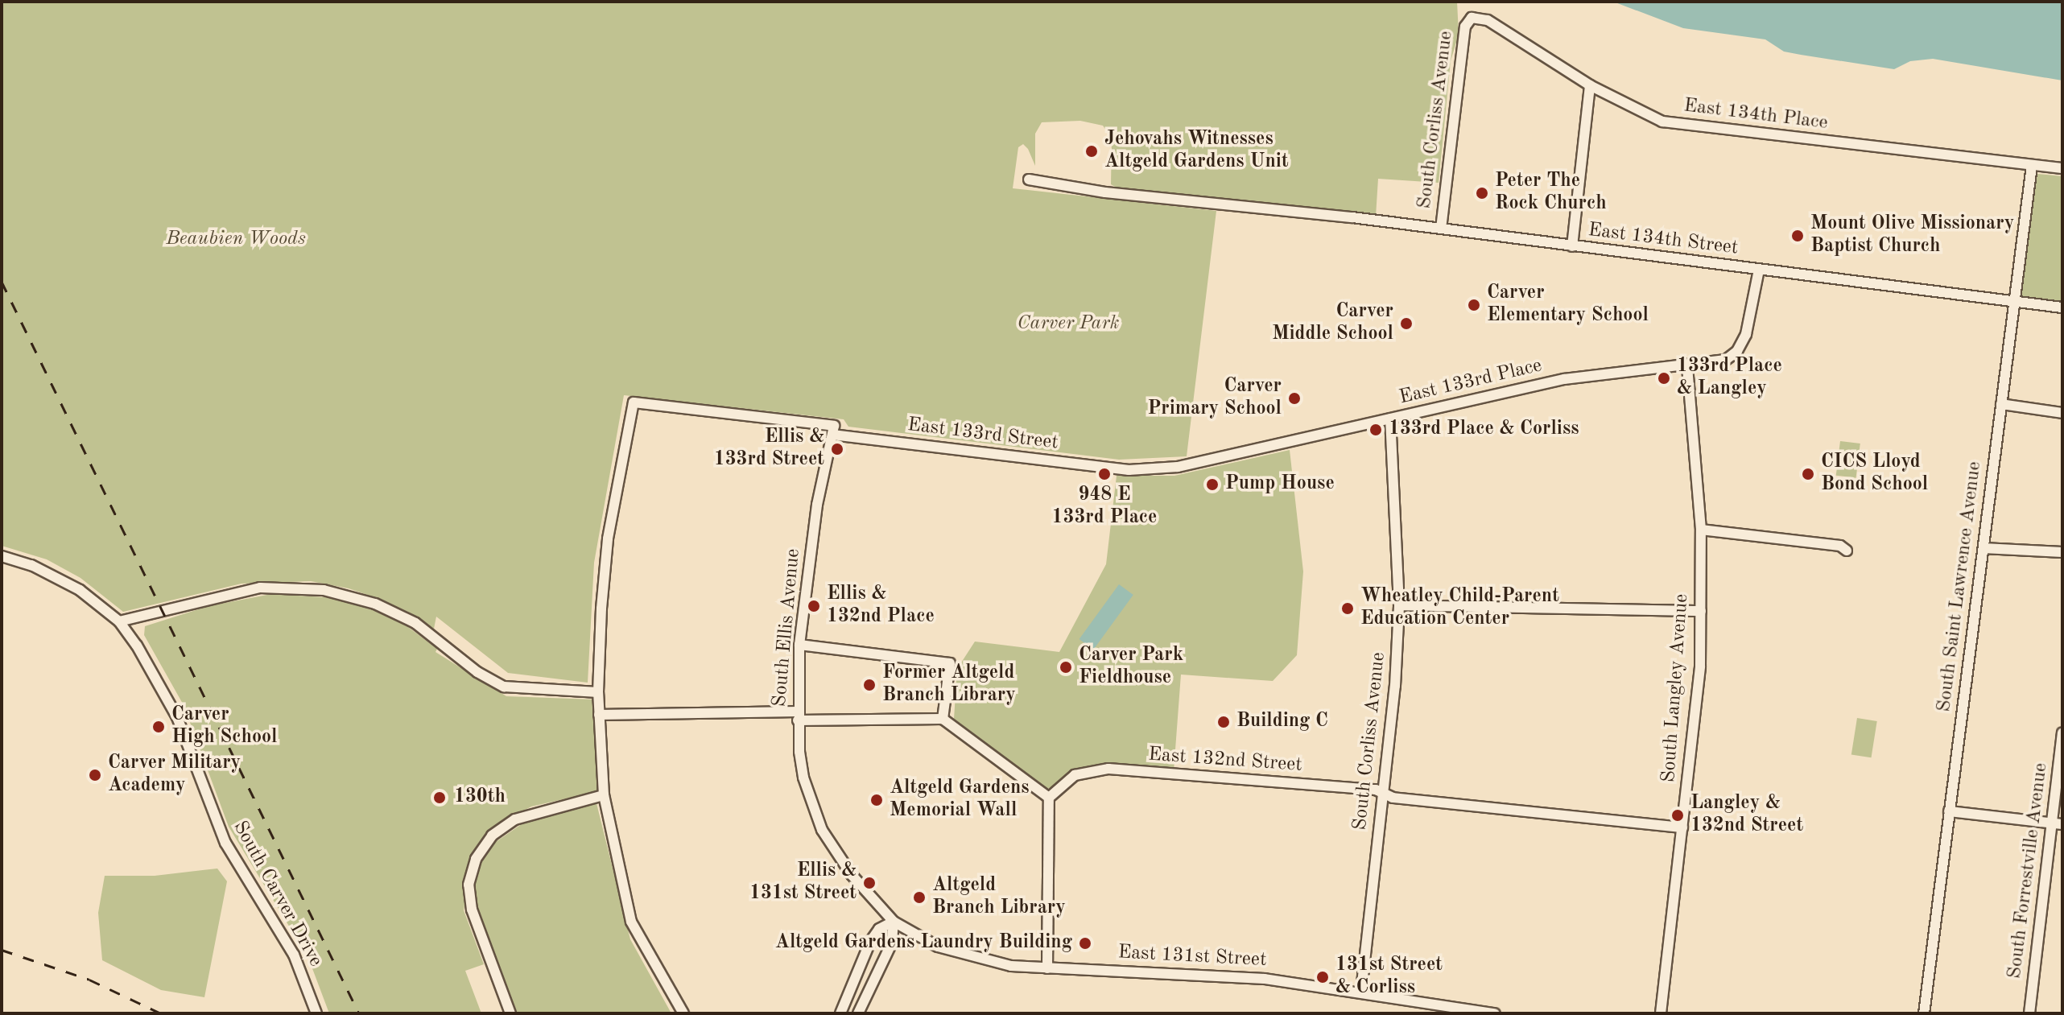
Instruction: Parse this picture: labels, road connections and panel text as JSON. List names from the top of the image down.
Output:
{
  "streets": {
    "street": [
      "East 134th Place",
      "South Corliss Avenue",
      "East 134th Street",
      "East 133rd Place",
      "East 133rd Street",
      "South Saint Lawrence Avenue",
      "South Ellis Avenue",
      "South Langley Avenue",
      "East 132nd Street",
      "South Forrestville Avenue",
      "South Carver Drive",
      "East 131st Street"
    ]
  },
  "crossings": [
    ["East 134th Place", "South Corliss Avenue"],
    ["East 134th Place", "South Saint Lawrence Avenue"],
    ["South Corliss Avenue", "East 134th Street"],
    ["South Corliss Avenue", "East 133rd Place"],
    ["South Corliss Avenue", "East 132nd Street"],
    ["South Corliss Avenue", "East 131st Street"],
    ["East 134th Street", "East 133rd Place"],
    ["East 134th Street", "South Saint Lawrence Avenue"],
    ["East 133rd Place", "East 133rd Street"],
    ["East 133rd Place", "South Langley Avenue"],
    ["East 133rd Street", "South Ellis Avenue"],
    ["South Ellis Avenue", "East 131st Street"],
    ["South Langley Avenue", "East 132nd Street"]
  ],
  "parks": ["Beaubien Woods", "Carver Park"],
  "places": [
    "Jehovahs Witnesses Altgeld Gardens Unit",
    "Peter The Rock Church",
    "Mount Olive Missionary Baptist Church",
    "Carver Elementary School",
    "Carver Middle School",
    "133rd Place & Langley",
    "Carver Primary School",
    "133rd Place & Corliss",
    "Ellis & 133rd Street",
    "948 E 133rd Place",
    "CICS Lloyd Bond School",
    "Pump House",
    "Ellis & 132nd Place",
    "Wheatley Child-Parent Education Center",
    "Carver Park Fieldhouse",
    "Former Altgeld Branch Library",
    "Building C",
    "Carver High School",
    "Carver Military Academy",
    "130th",
    "Altgeld Gardens Memorial Wall",
    "Langley & 132nd Street",
    "Ellis & 131st Street",
    "Altgeld Branch Library",
    "Altgeld Gardens Laundry Building",
    "131st Street & Corliss"
  ]
}
